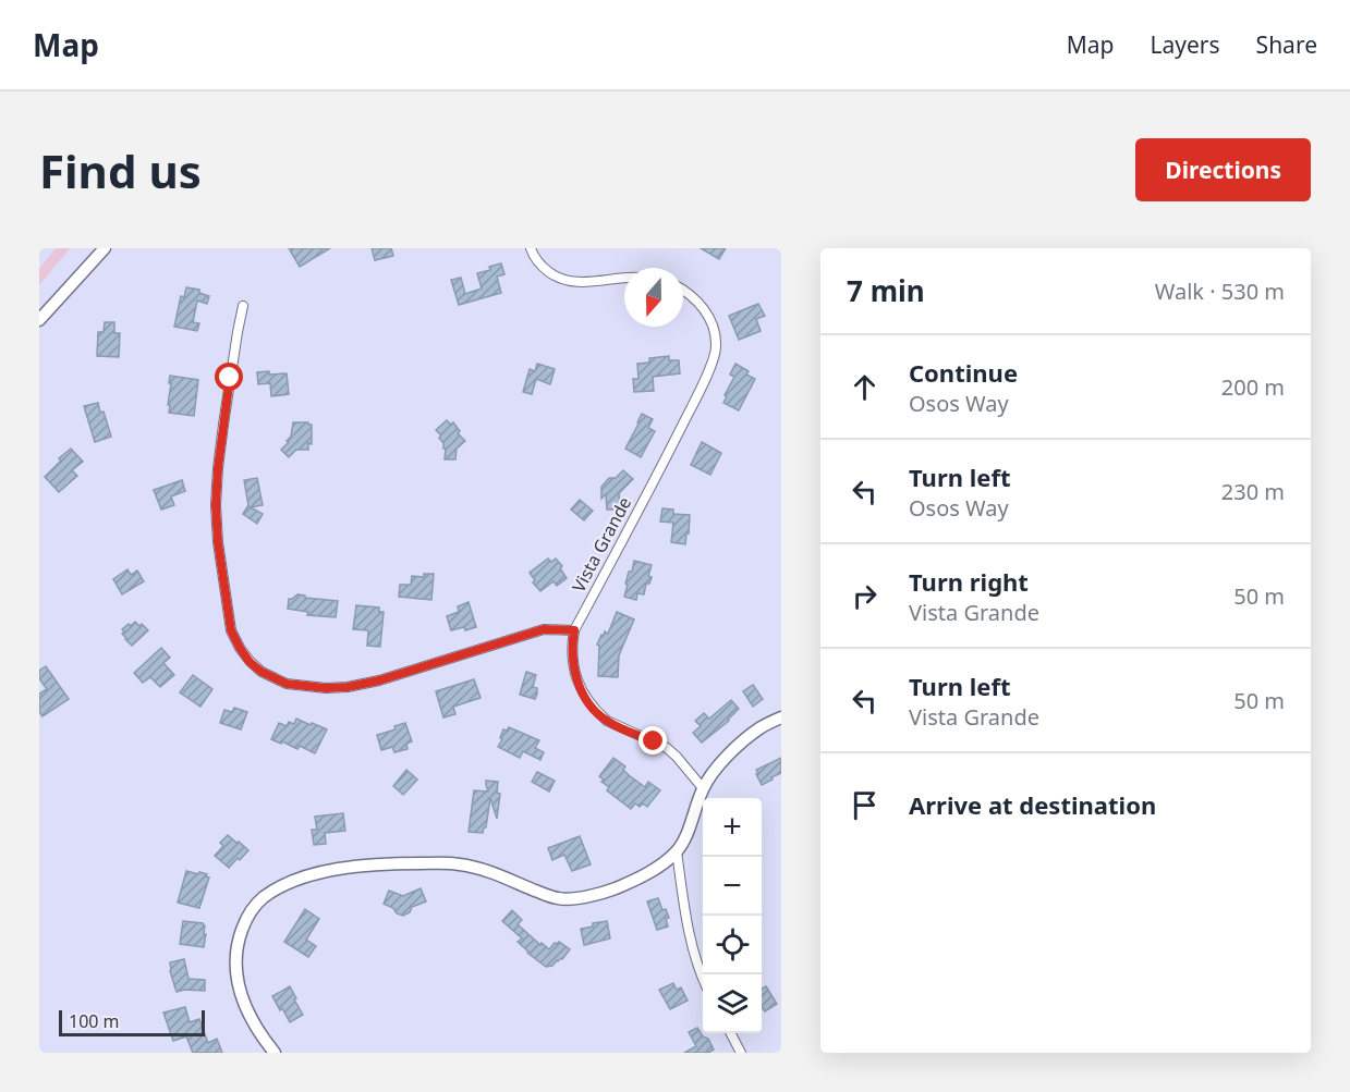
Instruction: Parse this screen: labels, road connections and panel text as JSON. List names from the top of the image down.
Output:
{
  "streets": {
    "street": ["Vista Grande"]
  },
  "scale_bar": "100 m",
  "north": "bottom",
  "page": {
    "header": "Map",
    "nav": ["Map", "Layers", "Share"],
    "buttons": "Directions",
    "title": "Find us",
    "heading": ["7 min", "Walk · 530 m"],
    "list": [
      ["Continue", "Osos Way", "200 m"],
      ["Turn left", "Osos Way", "230 m"],
      ["Turn right", "Vista Grande", "50 m"],
      ["Turn left", "Vista Grande", "50 m"],
      "Arrive at destination"
    ],
    "map_buttons": ["+", "−"],
    "scale": "100 m"
  }
}
